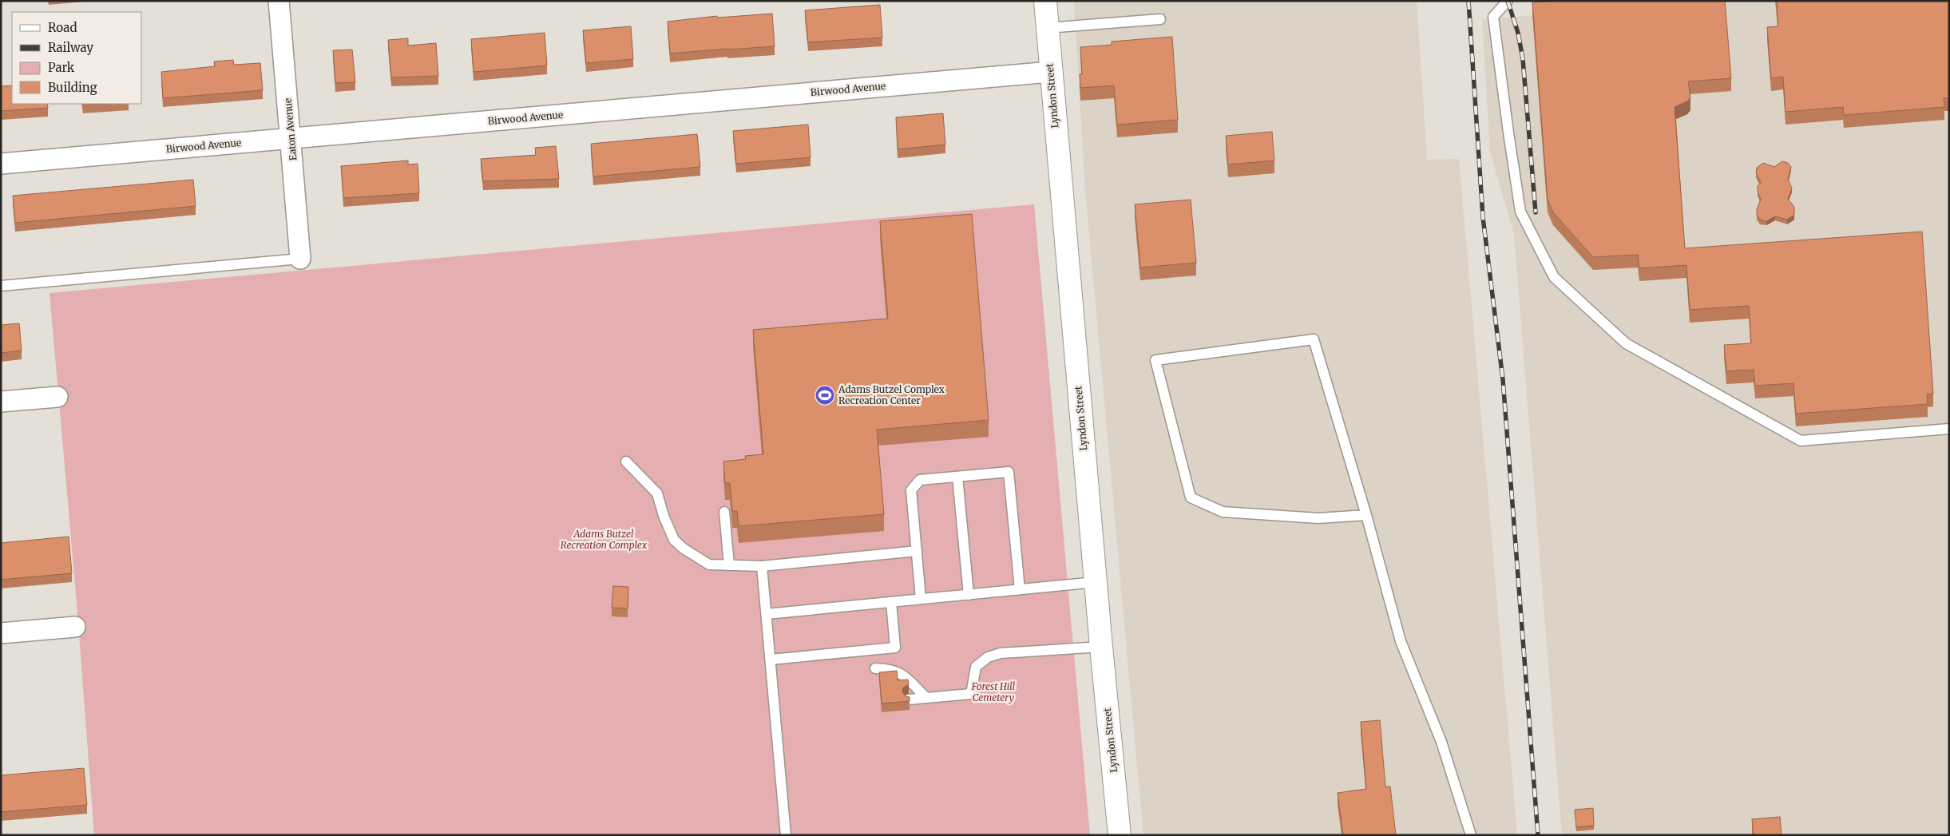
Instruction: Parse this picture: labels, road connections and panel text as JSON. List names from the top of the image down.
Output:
{
  "streets": {
    "street": ["Birwood Avenue", "Lyndon Street", "Eaton Avenue"]
  },
  "crossings": [
    ["Birwood Avenue", "Lyndon Street"],
    ["Birwood Avenue", "Eaton Avenue"]
  ],
  "parks": ["Adams Butzel Recreation Complex", "Forest Hill Cemetery"],
  "places": {
    "sports": ["Adams Butzel Complex Recreation Center"]
  },
  "legend": [
    "Road",
    "Railway",
    "Park",
    "Building"
  ]
}
